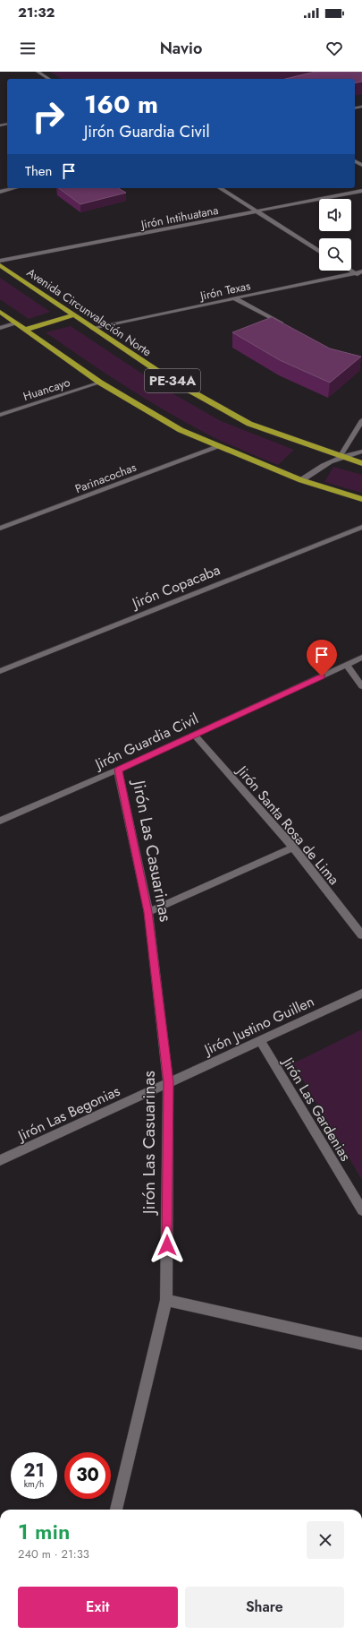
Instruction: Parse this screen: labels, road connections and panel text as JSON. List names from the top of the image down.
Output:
{
  "streets": {
    "highway": ["Avenida Circunvalación Norte", "PE-34A"],
    "street": [
      "Jirón Intihuatana",
      "Jirón Texas",
      "Huancayo",
      "Parinacochas",
      "Jirón Copacaba",
      "Jirón Guardia Civil",
      "Jirón Santa Rosa de Lima",
      "Jirón Las Casuarinas",
      "Jirón Justino Guillen",
      "Jirón Las Gardenias",
      "Jirón Las Begonias"
    ]
  },
  "crossings": [
    ["Jirón Texas", "Avenida Circunvalación Norte"],
    ["PE-34A", "Huancayo"],
    ["PE-34A", "Parinacochas"],
    ["Jirón Guardia Civil", "Jirón Santa Rosa de Lima"],
    ["Jirón Guardia Civil", "Jirón Las Casuarinas"],
    ["Jirón Las Casuarinas", "Jirón Justino Guillen"],
    ["Jirón Las Casuarinas", "Jirón Las Begonias"],
    ["Jirón Justino Guillen", "Jirón Las Gardenias"],
    ["Jirón Justino Guillen", "Jirón Las Begonias"]
  ],
  "page": {
    "status": "21:32",
    "header": "Navio",
    "turn": ["160 m", "Jirón Guardia Civil"],
    "then": "Then",
    "speed": "21 km/h",
    "limit": "30",
    "heading": ["1 min", "240 m · 21:33"],
    "buttons": ["Exit", "Share"]
  }
}
